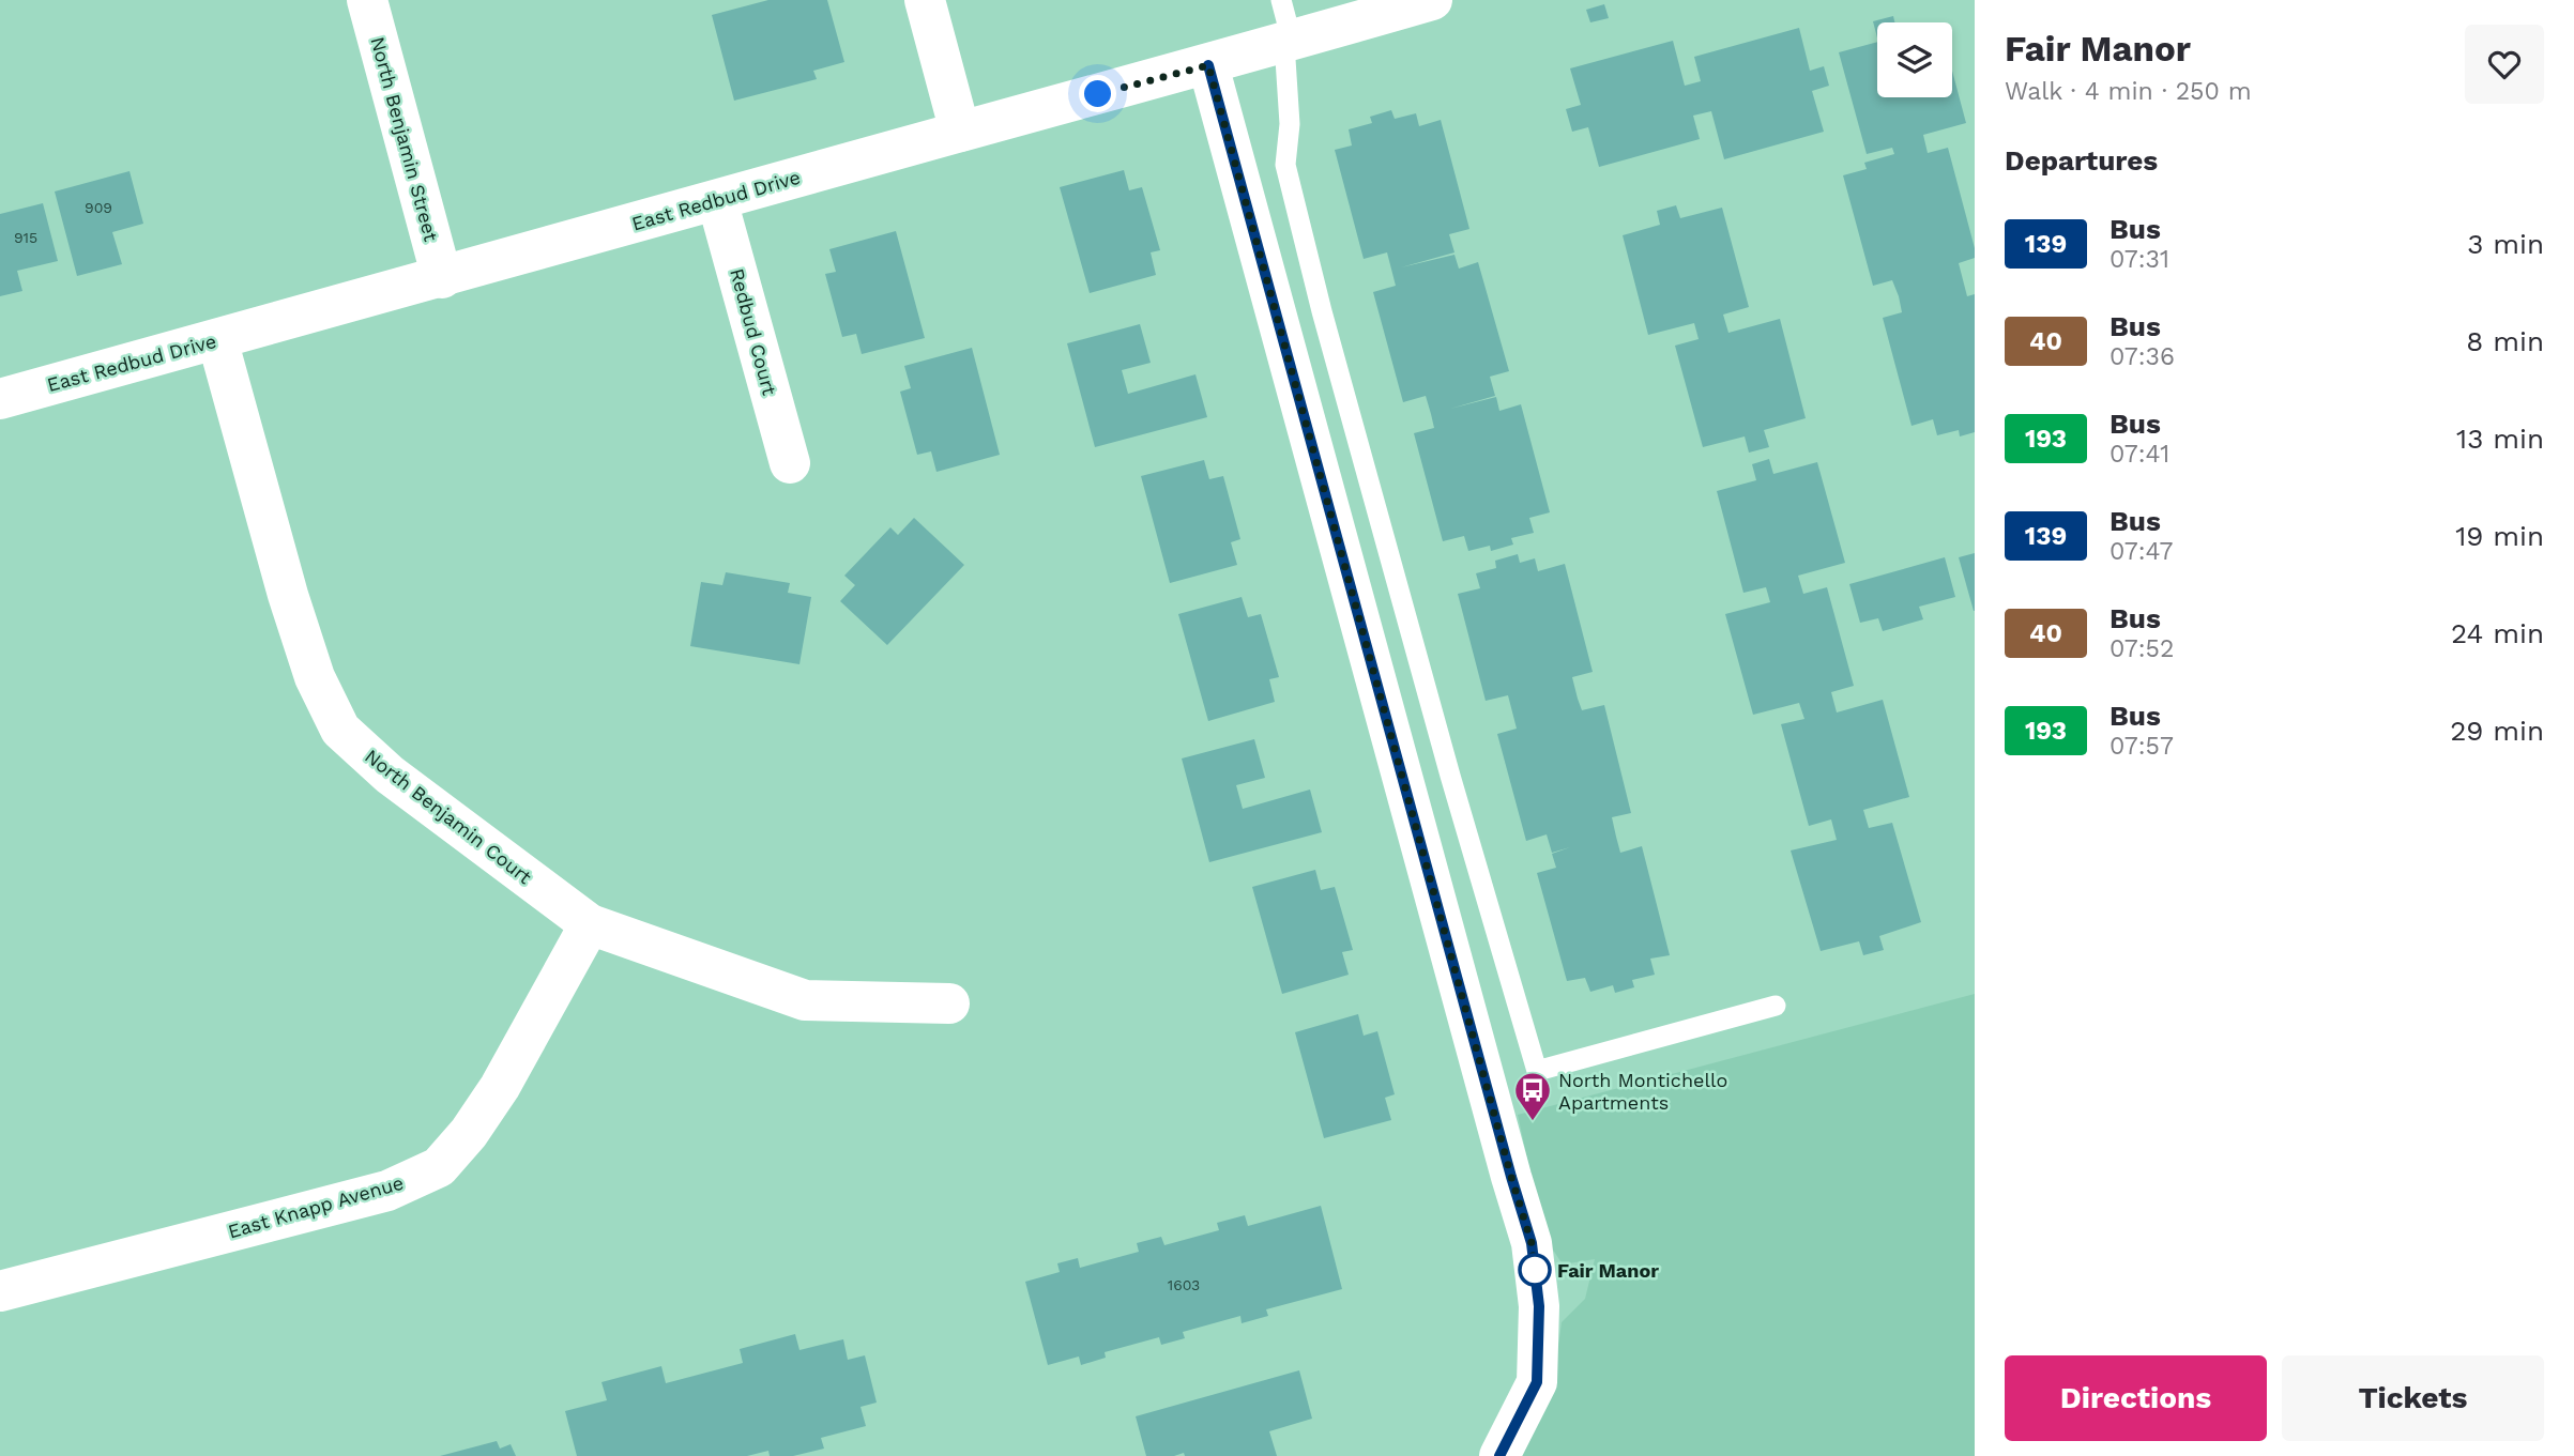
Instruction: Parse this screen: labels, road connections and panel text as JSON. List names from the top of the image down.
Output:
{
  "streets": {
    "street": [
      "North Benjamin Street",
      "East Redbud Drive",
      "Redbud Court",
      "North Benjamin Court",
      "East Knapp Avenue"
    ]
  },
  "crossings": [
    ["North Benjamin Street", "East Redbud Drive"],
    ["East Redbud Drive", "Redbud Court"],
    ["East Redbud Drive", "North Benjamin Court"],
    ["North Benjamin Court", "East Knapp Avenue"]
  ],
  "places": {
    "bus stop": ["North Montichello Apartments"],
    "other": ["Fair Manor"]
  },
  "lines": ["bus line 139"],
  "house_numbers": ["909", "915", "1603"],
  "page": {
    "heading": [
      ["Fair Manor", "Walk · 4 min · 250 m"],
      "Departures"
    ],
    "list": [
      {
        "mark": "139",
        "name": "Bus",
        "note": "07:31",
        "value": "3 min"
      },
      {
        "mark": "40",
        "name": "Bus",
        "note": "07:36",
        "value": "8 min"
      },
      {
        "mark": "193",
        "name": "Bus",
        "note": "07:41",
        "value": "13 min"
      },
      {
        "mark": "139",
        "name": "Bus",
        "note": "07:47",
        "value": "19 min"
      },
      {
        "mark": "40",
        "name": "Bus",
        "note": "07:52",
        "value": "24 min"
      },
      {
        "mark": "193",
        "name": "Bus",
        "note": "07:57",
        "value": "29 min"
      }
    ],
    "buttons": ["Directions", "Tickets"]
  }
}
